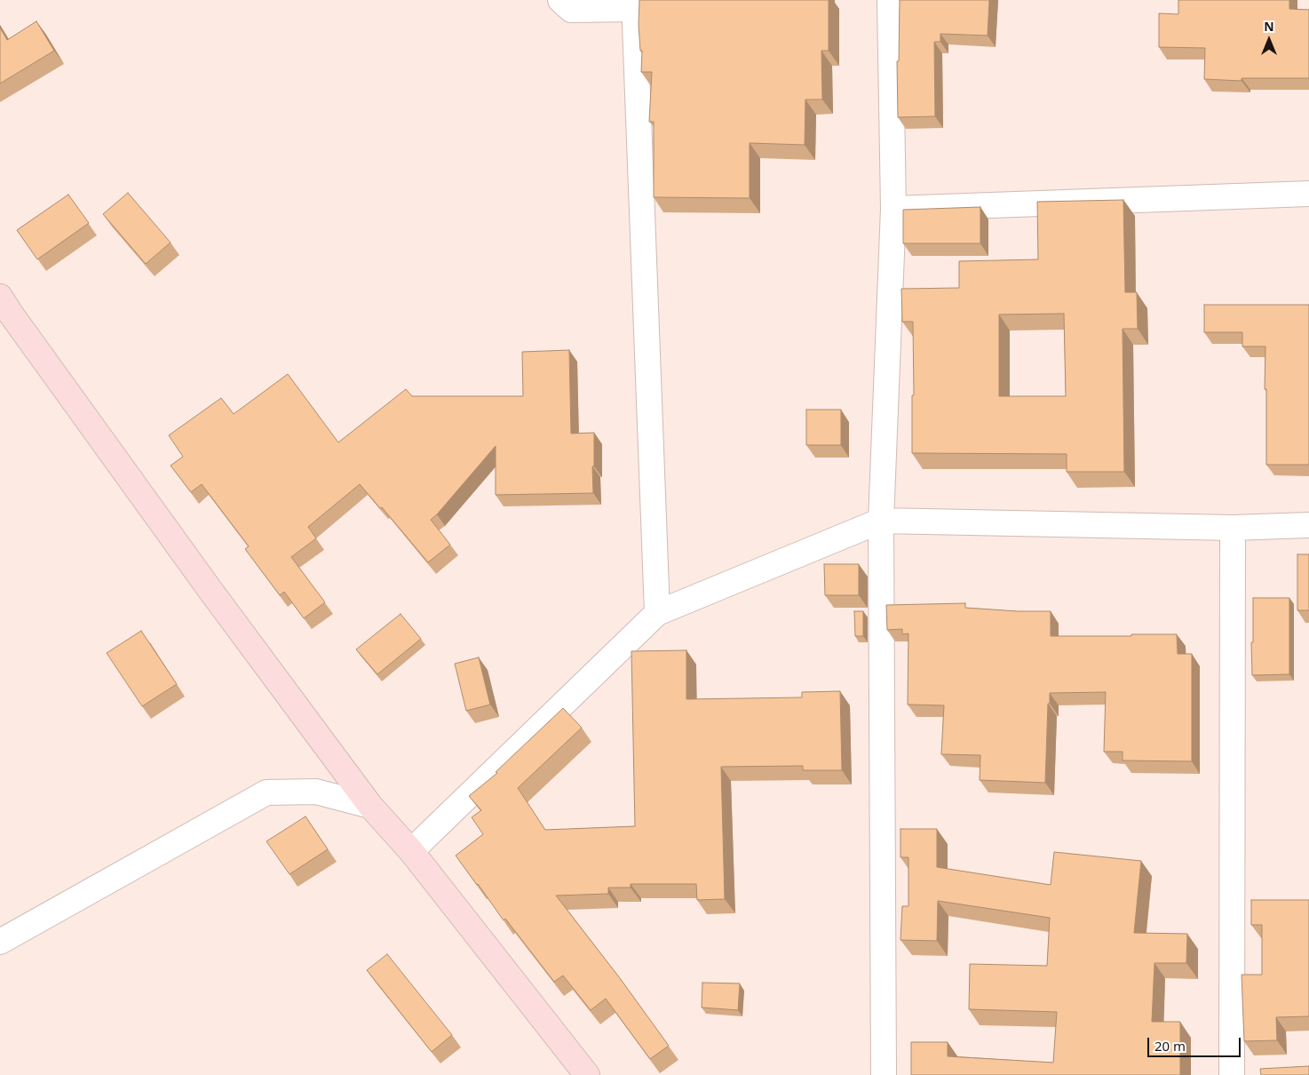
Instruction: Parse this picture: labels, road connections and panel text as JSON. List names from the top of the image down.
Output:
{
  "scale_bar": "20 m",
  "north": "top"
}
